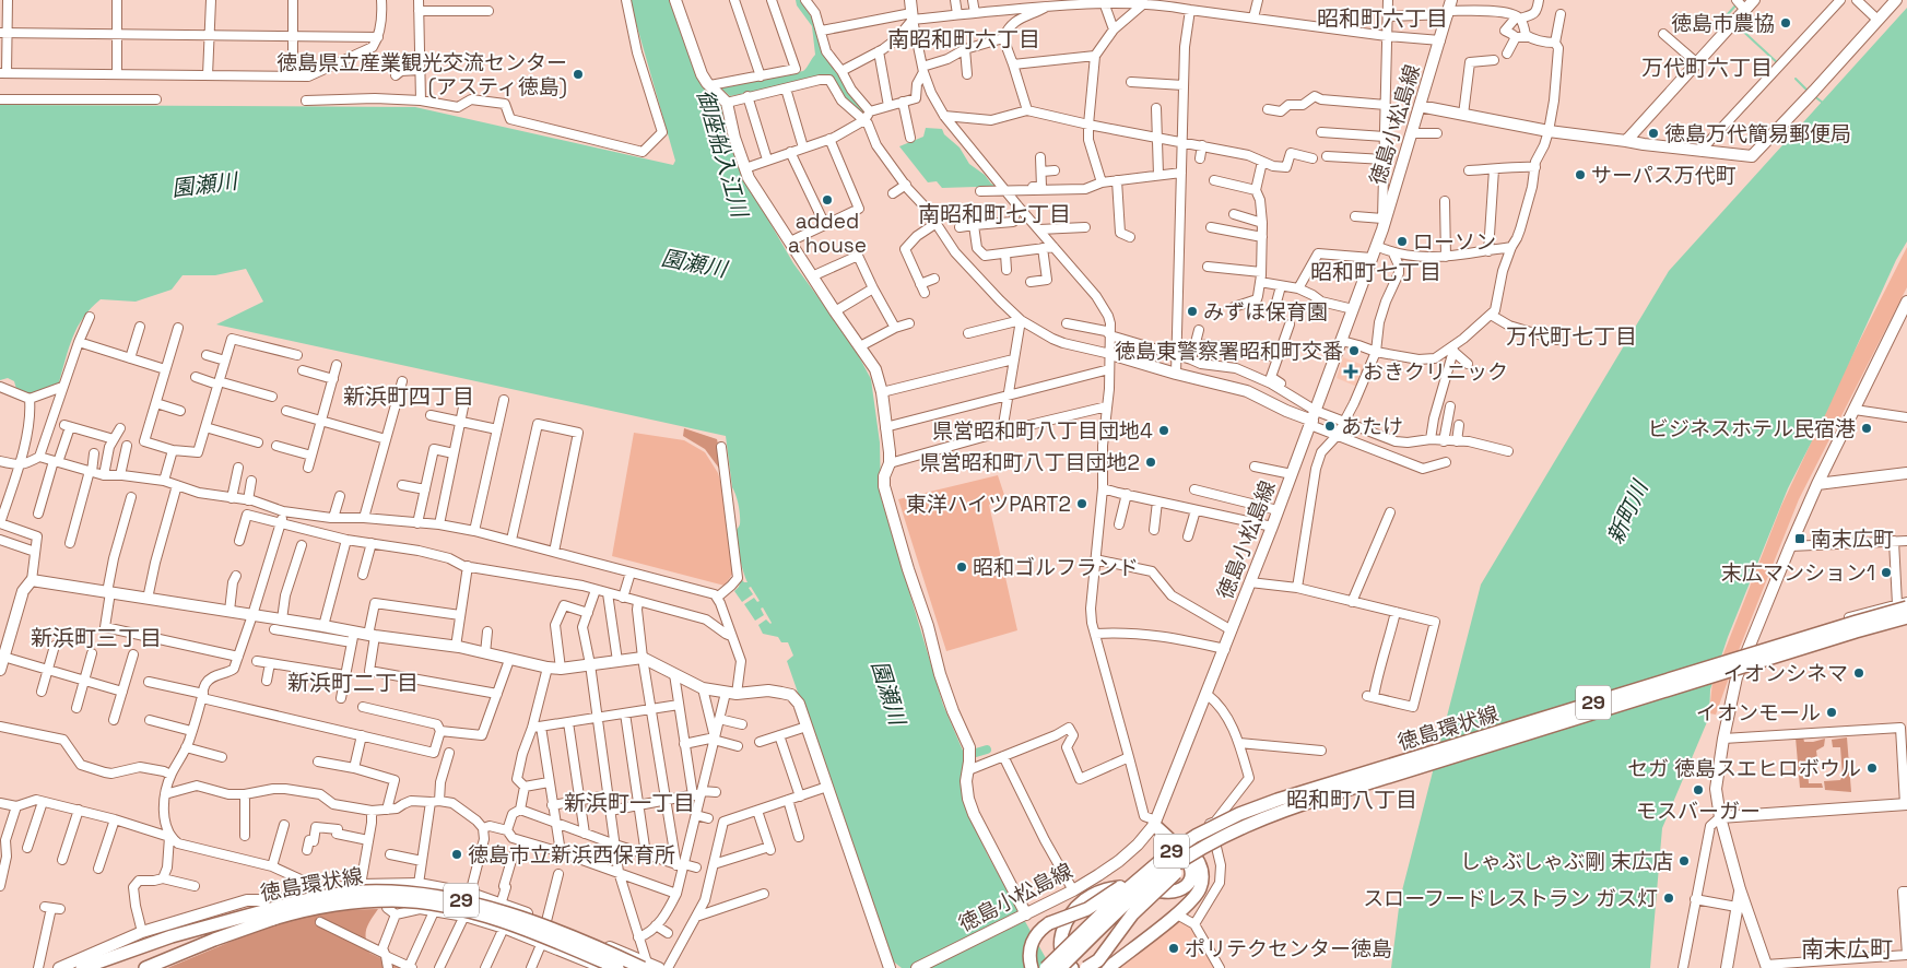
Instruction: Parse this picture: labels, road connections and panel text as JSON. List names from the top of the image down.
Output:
{
  "streets": {
    "main road": ["29", "徳島環状線"],
    "street": ["徳島小松島線"]
  },
  "districts": [
    "昭和町六丁目",
    "南昭和町六丁目",
    "万代町六丁目",
    "南昭和町七丁目",
    "昭和町七丁目",
    "万代町七丁目",
    "新浜町四丁目",
    "新浜町三丁目",
    "新浜町二丁目",
    "昭和町八丁目",
    "新浜町一丁目",
    "南末広町"
  ],
  "water": ["御座船入江川", "園瀬川", "新町川"],
  "places": {
    "other": [
      "徳島市農協",
      "徳島県立産業観光交流センター (アスティ徳島)",
      "徳島万代簡易郵便局",
      "サーパス万代町",
      "added a house",
      "ローソン",
      "みずほ保育園",
      "徳島東警察署昭和町交番",
      "あたけ",
      "ビジネスホテル民宿港",
      "県営昭和町八丁目団地4",
      "県営昭和町八丁目団地2",
      "東洋ハイツPART2",
      "昭和ゴルフランド",
      "末広マンション1",
      "イオンシネマ",
      "イオンモール",
      "セガ 徳島スエヒロボウル",
      "モスバーガー",
      "徳島市立新浜西保育所",
      "しゃぶしゃぶ剛 末広店",
      "スローフードレストラン ガス灯",
      "ポリテクセンター徳島"
    ],
    "health": ["おきクリニック"],
    "transit": ["南末広町"]
  }
}
